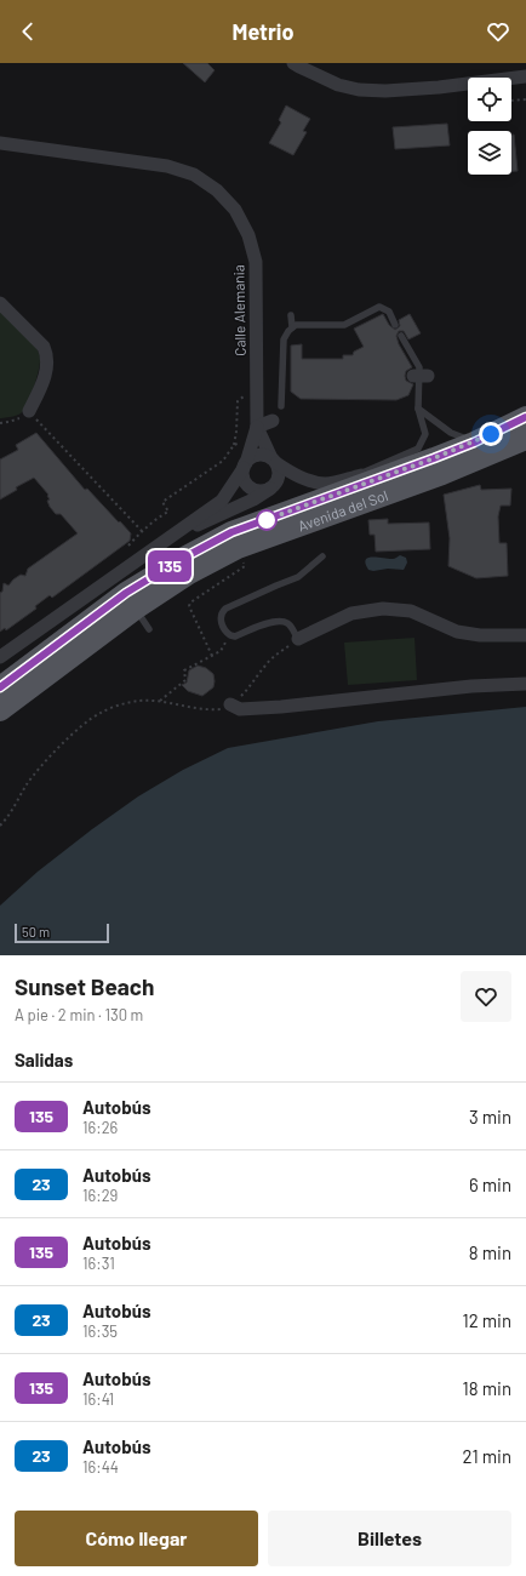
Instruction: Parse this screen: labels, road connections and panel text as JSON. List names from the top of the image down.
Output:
{
  "streets": {
    "main road": ["Avenida del Sol"],
    "street": ["Calle Alemania"]
  },
  "lines": ["bus line 135"],
  "scale_bar": "50 m",
  "page": {
    "header": "Metrio",
    "on_map": "135",
    "scale": "50 m",
    "heading": [
      ["Sunset Beach", "A pie · 2 min · 130 m"],
      "Salidas"
    ],
    "list": [
      {
        "mark": "135",
        "name": "Autobús",
        "note": "16:26",
        "value": "3 min"
      },
      {
        "mark": "23",
        "name": "Autobús",
        "note": "16:29",
        "value": "6 min"
      },
      {
        "mark": "135",
        "name": "Autobús",
        "note": "16:31",
        "value": "8 min"
      },
      {
        "mark": "23",
        "name": "Autobús",
        "note": "16:35",
        "value": "12 min"
      },
      {
        "mark": "135",
        "name": "Autobús",
        "note": "16:41",
        "value": "18 min"
      },
      {
        "mark": "23",
        "name": "Autobús",
        "note": "16:44",
        "value": "21 min"
      }
    ],
    "buttons": ["Cómo llegar", "Billetes"]
  }
}
